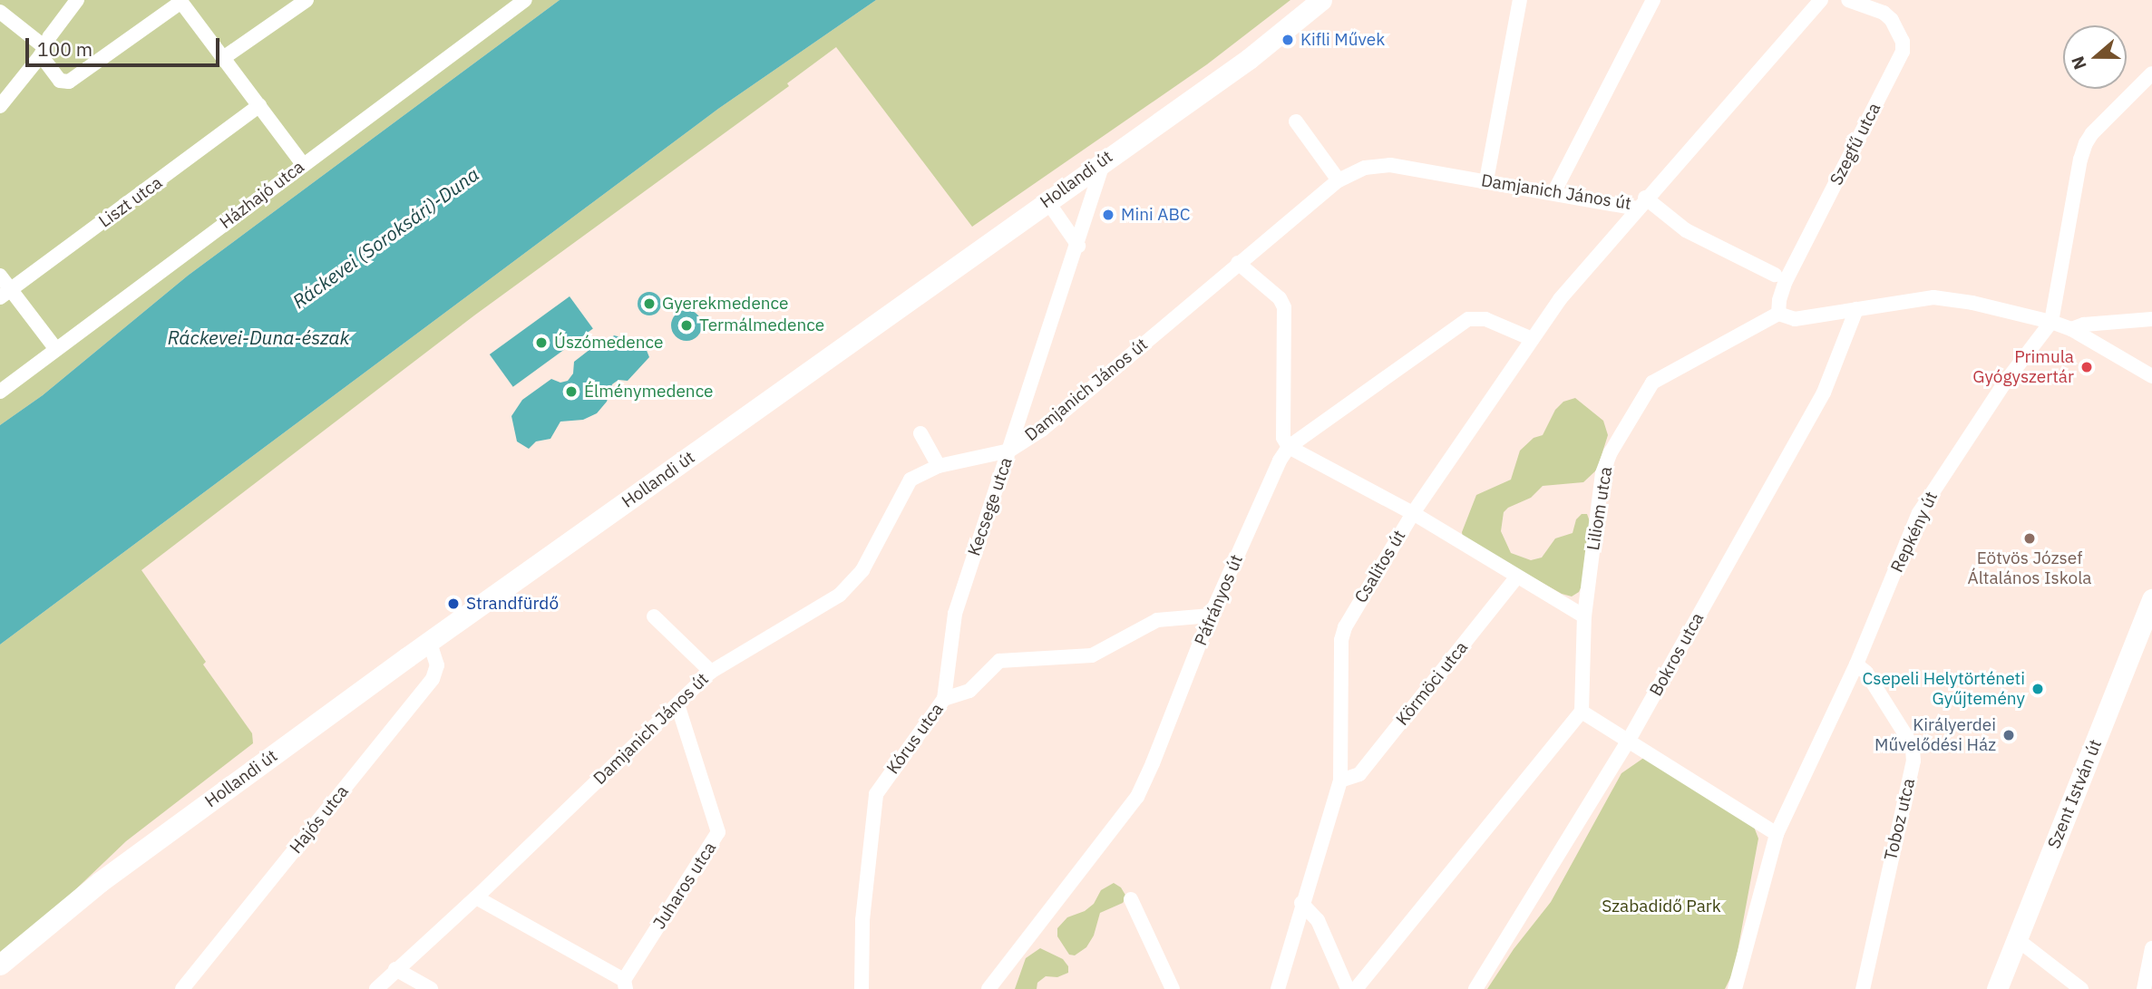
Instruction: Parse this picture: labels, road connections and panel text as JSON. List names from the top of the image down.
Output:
{
  "streets": {
    "street": [
      "Szegfű utca",
      "Hollandi út",
      "Damjanich János út",
      "Házhajó utca",
      "Liszt utca",
      "Kecsege utca",
      "Liliom utca",
      "Repkény út",
      "Csalitos út",
      "Páfrányos út",
      "Bokros utca",
      "Körmöci utca",
      "Kórus utca",
      "Szent István út",
      "Hajós utca",
      "Toboz utca",
      "Juharos utca"
    ]
  },
  "crossings": [
    ["Szegfű utca", "Liliom utca"],
    ["Hollandi út", "Kecsege utca"],
    ["Hollandi út", "Hajós utca"],
    ["Damjanich János út", "Kecsege utca"],
    ["Damjanich János út", "Csalitos út"],
    ["Damjanich János út", "Juharos utca"],
    ["Kecsege utca", "Kórus utca"],
    ["Repkény út", "Toboz utca"],
    ["Csalitos út", "Páfrányos út"],
    ["Csalitos út", "Körmöci utca"],
    ["Páfrányos út", "Kórus utca"]
  ],
  "water": ["Ráckevei (Soroksári)-Duna", "Ráckevei-Duna-észak"],
  "parks": ["Szabadidő Park"],
  "places": [
    "Kifli Művek",
    "Mini ABC",
    "Gyerekmedence",
    "Termálmedence",
    "Úszómedence",
    "Primula Gyógyszertár",
    "Élménymedence",
    "Eötvös József Általános Iskola",
    "Strandfürdő",
    "Csepeli Helytörténeti Gyűjtemény",
    "Királyerdei Művelődési Ház"
  ],
  "scale_bar": "100 m",
  "north": "left"
}
